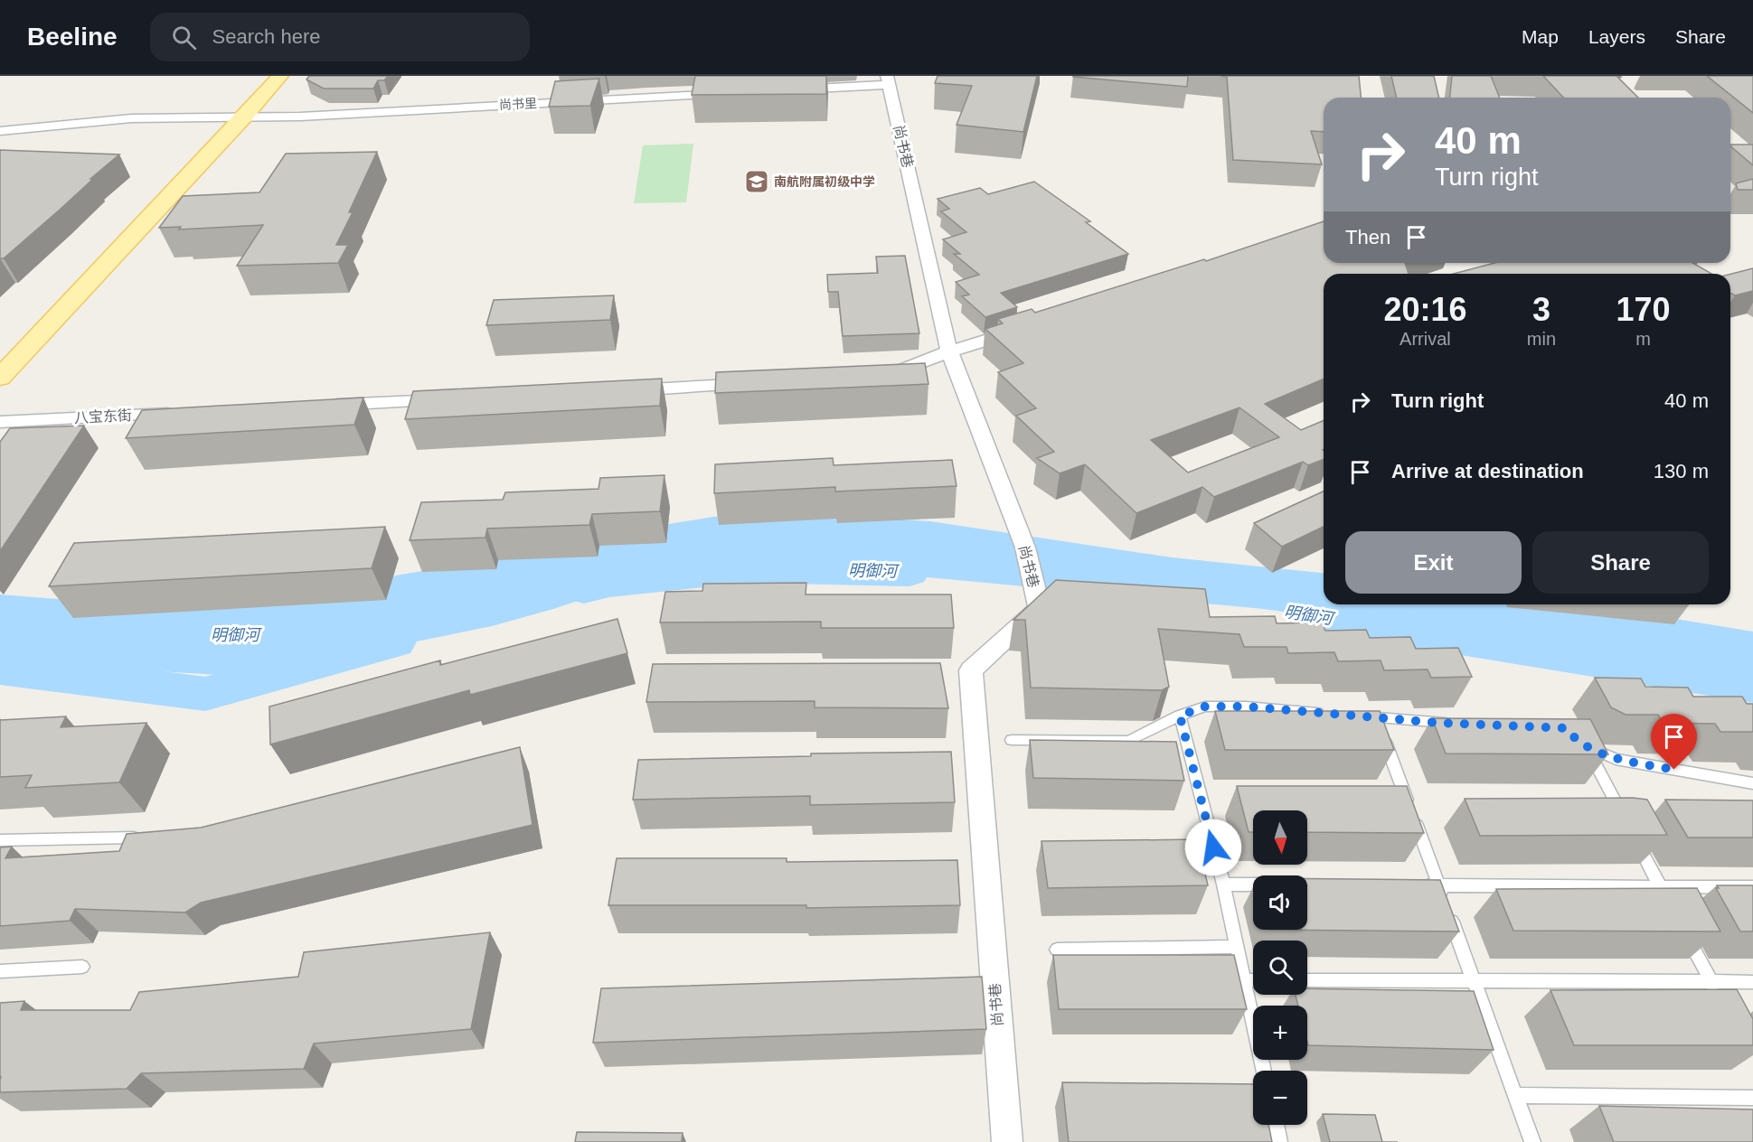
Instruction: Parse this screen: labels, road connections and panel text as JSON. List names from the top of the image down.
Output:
{
  "streets": {
    "street": ["尚书里", "尚书巷", "八宝东街"]
  },
  "water": ["明御河"],
  "places": {
    "school or university": ["南航附属初级中学"]
  },
  "north": "bottom",
  "page": {
    "header": "Beeline",
    "search": "Search here",
    "nav": ["Map", "Layers", "Share"],
    "turn": ["40 m", "Turn right"],
    "then": "Then",
    "eta": [
      "20:16",
      "Arrival",
      "3",
      "min",
      "170",
      "m"
    ],
    "list": [
      {
        "name": "Turn right",
        "value": "40 m"
      },
      {
        "name": "Arrive at destination",
        "value": "130 m"
      }
    ],
    "buttons": ["Exit", "Share"],
    "map_buttons": ["+", "−"]
  }
}
